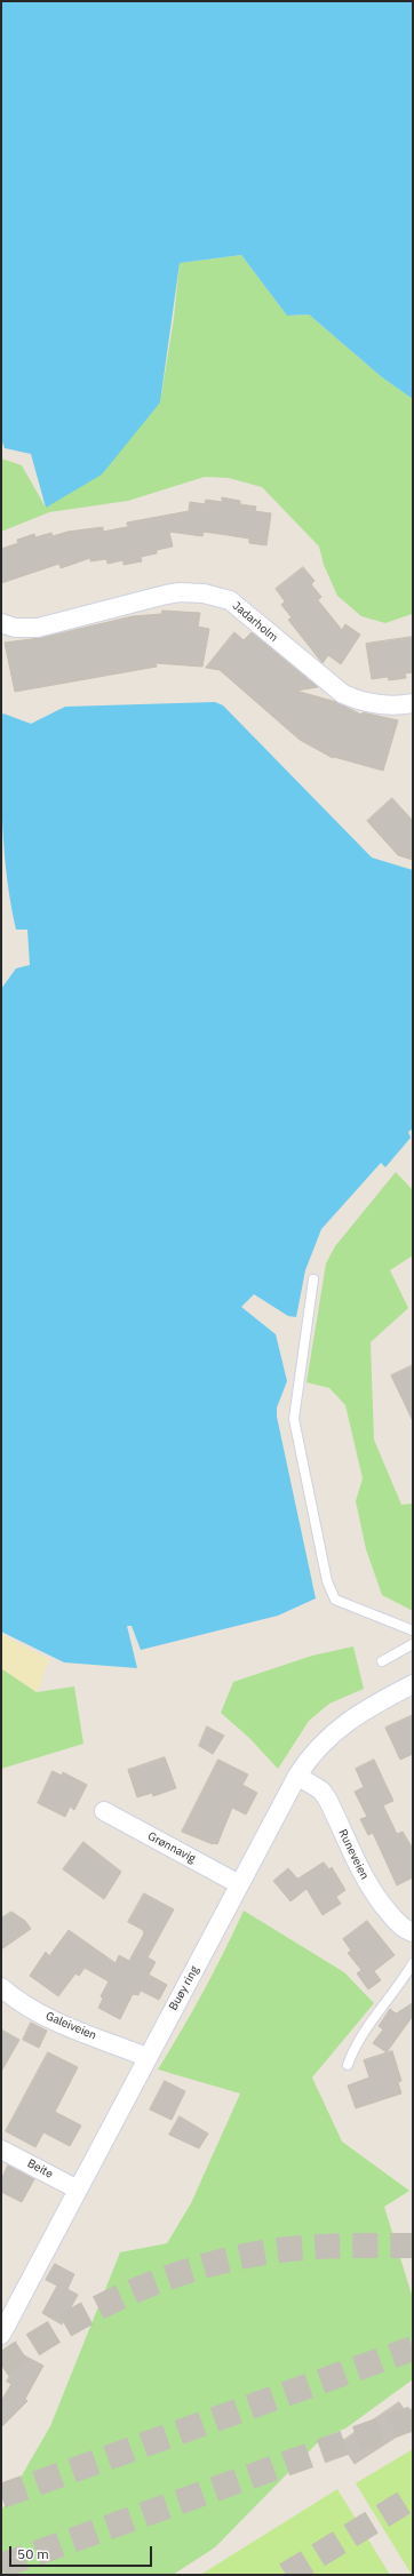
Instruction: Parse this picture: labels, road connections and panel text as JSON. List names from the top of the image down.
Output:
{
  "streets": {
    "street": [
      "Jadarholm",
      "Grønnavig",
      "Runeveien",
      "Buøy ring",
      "Galeiveien",
      "Beite"
    ]
  },
  "crossings": [
    ["Grønnavig", "Buøy ring"],
    ["Runeveien", "Buøy ring"],
    ["Buøy ring", "Galeiveien"],
    ["Buøy ring", "Beite"]
  ],
  "scale_bar": "50 m"
}
